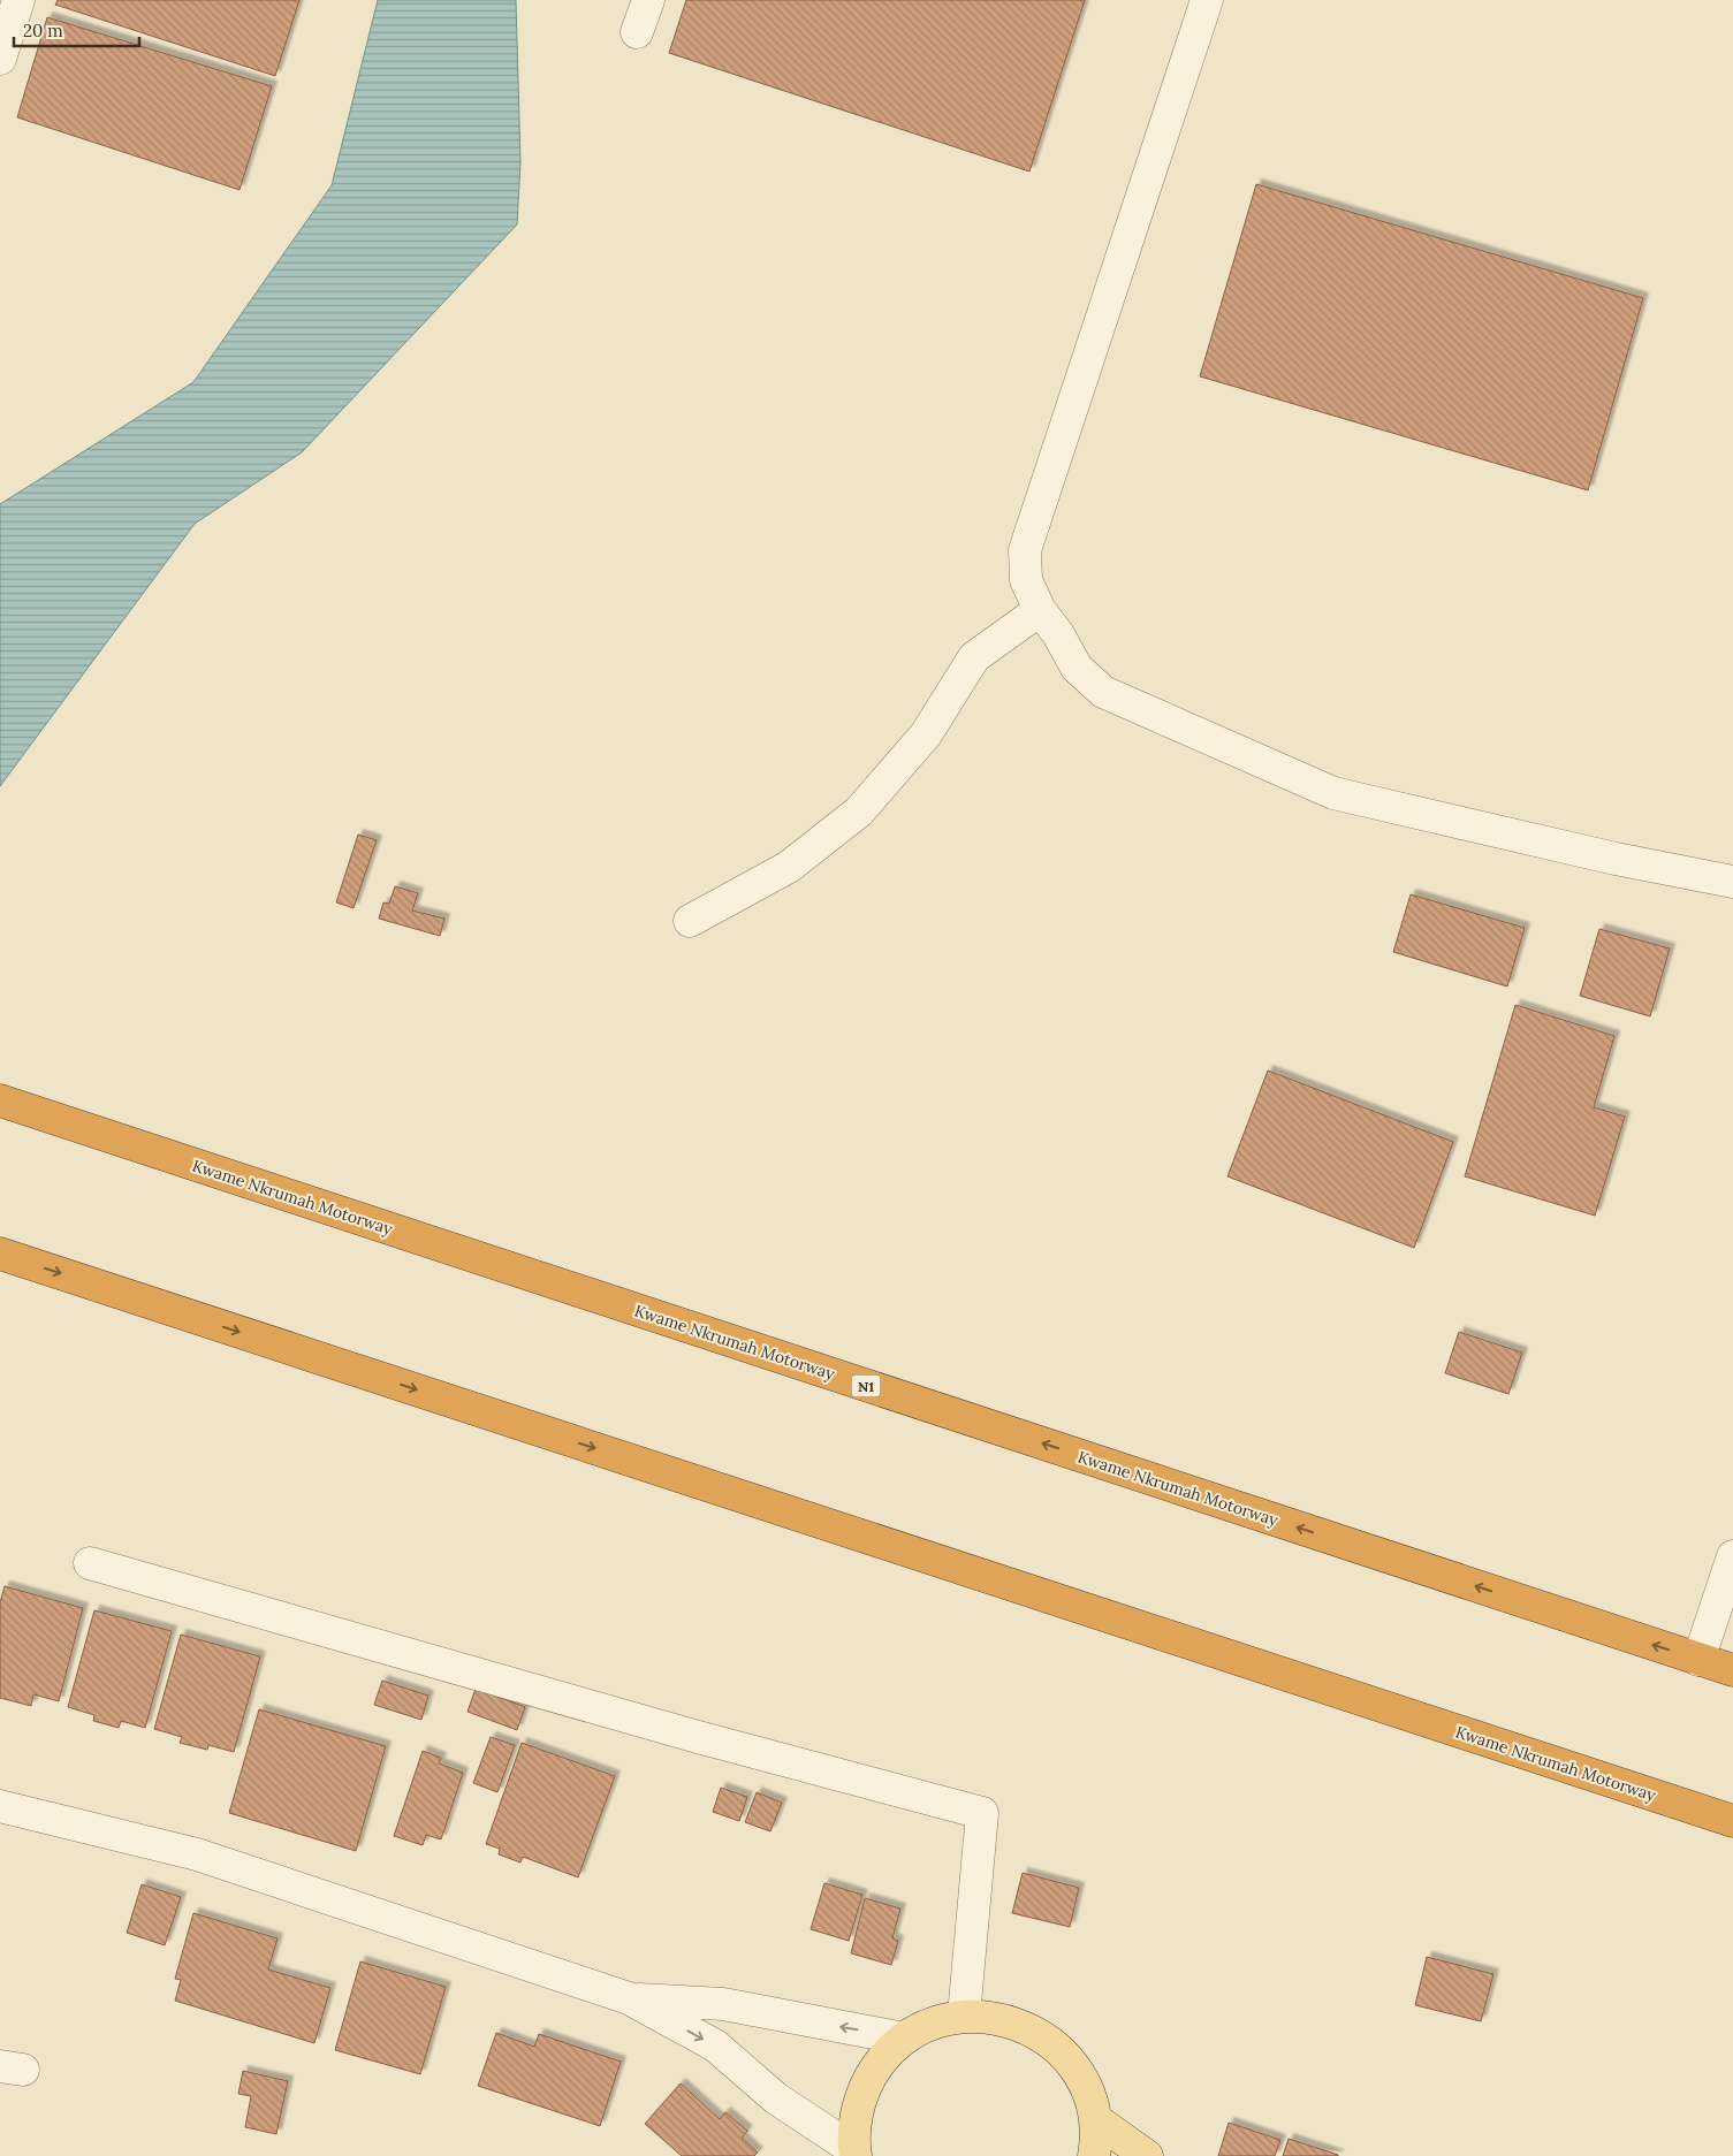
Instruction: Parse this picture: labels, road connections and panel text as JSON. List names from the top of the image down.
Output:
{
  "streets": {
    "highway": ["Kwame Nkrumah Motorway", "N1"]
  },
  "scale_bar": "20 m"
}
